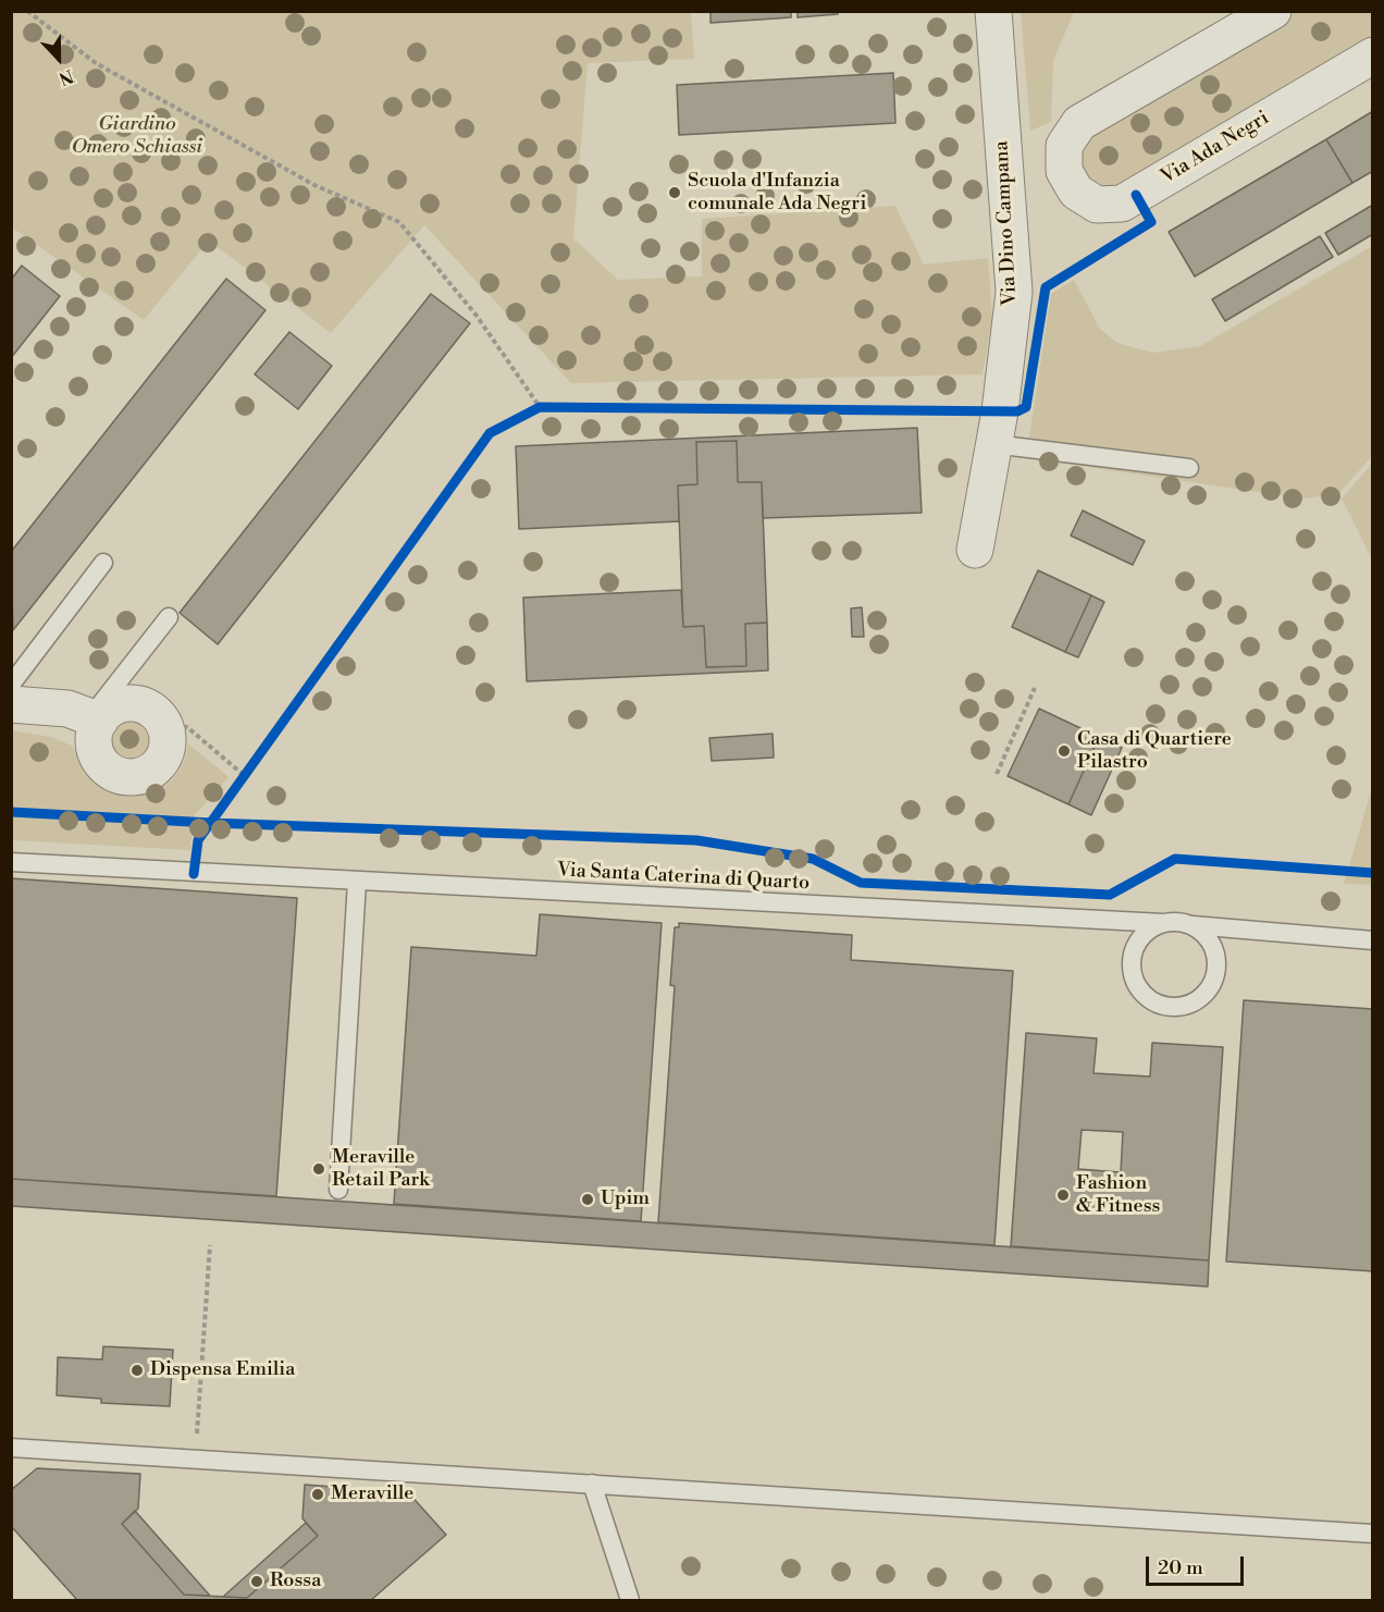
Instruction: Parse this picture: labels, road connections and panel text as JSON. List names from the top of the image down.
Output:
{
  "streets": {
    "street": ["Via Ada Negri", "Via Dino Campana"],
    "lane": ["Via Santa Caterina di Quarto"]
  },
  "parks": ["Giardino Omero Schiassi"],
  "places": [
    "Scuola d'Infanzia comunale Ada Negri",
    "Casa di Quartiere Pilastro",
    "Meraville Retail Park",
    "Fashion & Fitness",
    "Upim",
    "Dispensa Emilia",
    "Meraville",
    "Rossa"
  ],
  "scale_bar": "20 m",
  "north": "bottom"
}
